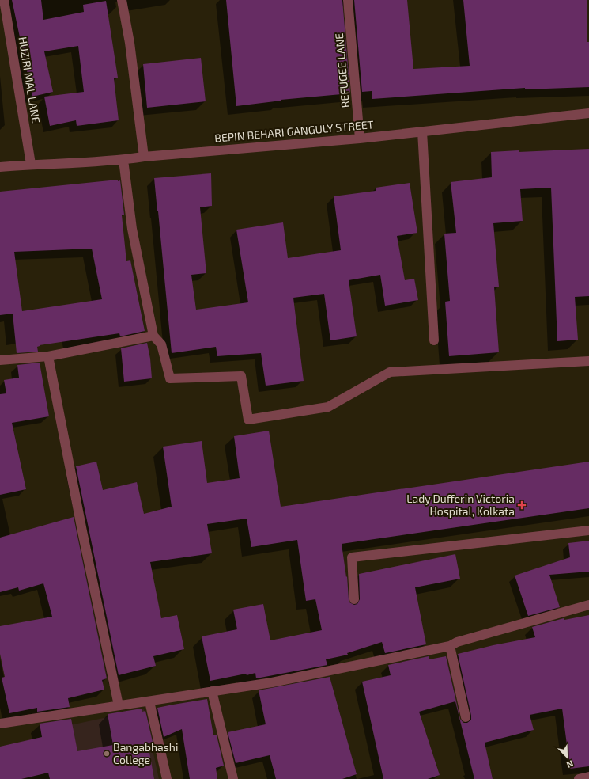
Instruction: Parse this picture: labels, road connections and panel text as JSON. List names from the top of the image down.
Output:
{
  "streets": {
    "street": ["REFUGEE LANE", "HUZIRI MAL LANE", "BEPIN BEHARI GANGULY STREET"]
  },
  "crossings": [
    ["REFUGEE LANE", "BEPIN BEHARI GANGULY STREET"],
    ["HUZIRI MAL LANE", "BEPIN BEHARI GANGULY STREET"]
  ],
  "places": {
    "health": ["Lady Dufferin Victoria Hospital, Kolkata"],
    "other": ["Bangabhashi College"]
  },
  "north": "bottom right"
}
